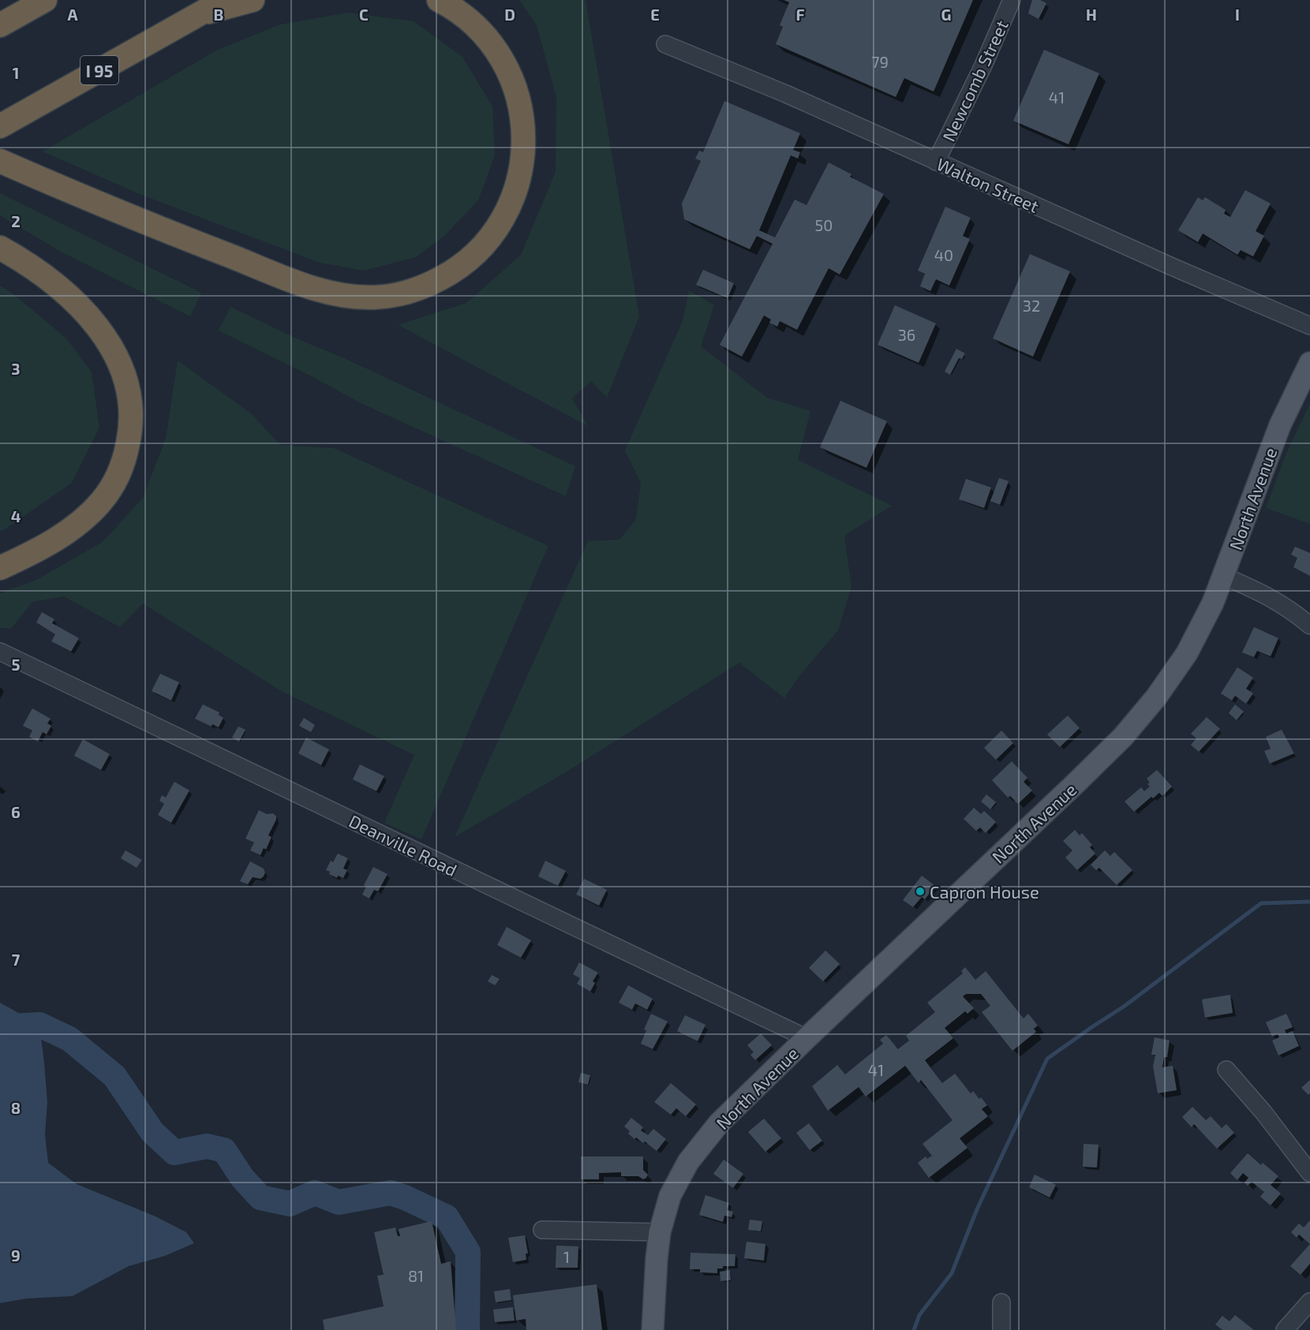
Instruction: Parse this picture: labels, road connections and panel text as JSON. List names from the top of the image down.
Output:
{
  "streets": {
    "highway": ["I 95"],
    "main road": ["North Avenue"],
    "street": ["Newcomb Street", "Walton Street", "Deanville Road"]
  },
  "crossings": [
    ["Newcomb Street", "Walton Street"],
    ["North Avenue", "Deanville Road"]
  ],
  "places": ["Capron House"],
  "house_numbers": [
    "79",
    "41",
    "50",
    "40",
    "32",
    "36",
    "41",
    "1",
    "81"
  ],
  "grid": {
    "columns": [
      "A",
      "B",
      "C",
      "D",
      "E",
      "F",
      "G",
      "H",
      "I"
    ],
    "rows": [
      "1",
      "2",
      "3",
      "4",
      "5",
      "6",
      "7",
      "8",
      "9"
    ]
  }
}
